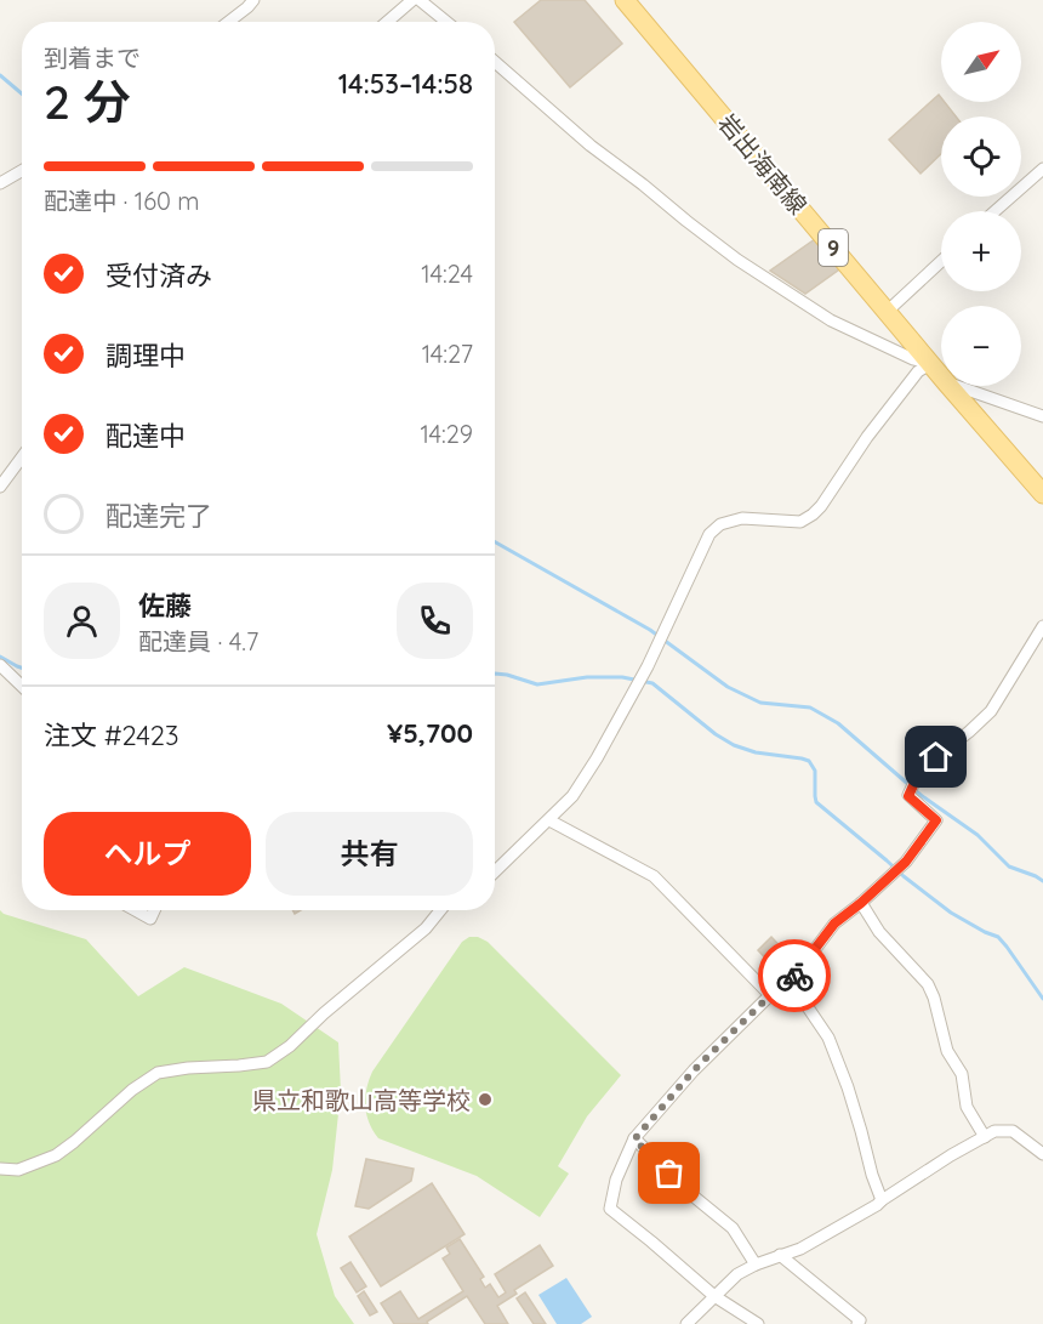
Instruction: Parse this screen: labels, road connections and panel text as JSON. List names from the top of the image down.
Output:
{
  "streets": {
    "main road": ["岩出海南線", "9"]
  },
  "places": ["県立和歌山高等学校"],
  "north": "top right",
  "page": {
    "map_buttons": ["+", "−"],
    "heading": ["2 分", "到着まで", "14:53–14:58"],
    "panel": [
      "佐藤",
      "配達員 · 4.7",
      "注文 #2423",
      "¥5,700"
    ],
    "bar": "配達中 · 160 m",
    "list": [
      ["受付済み", "14:24"],
      ["調理中", "14:27"],
      ["配達中", "14:29"],
      "配達完了"
    ],
    "buttons": ["ヘルプ", "共有"]
  }
}
